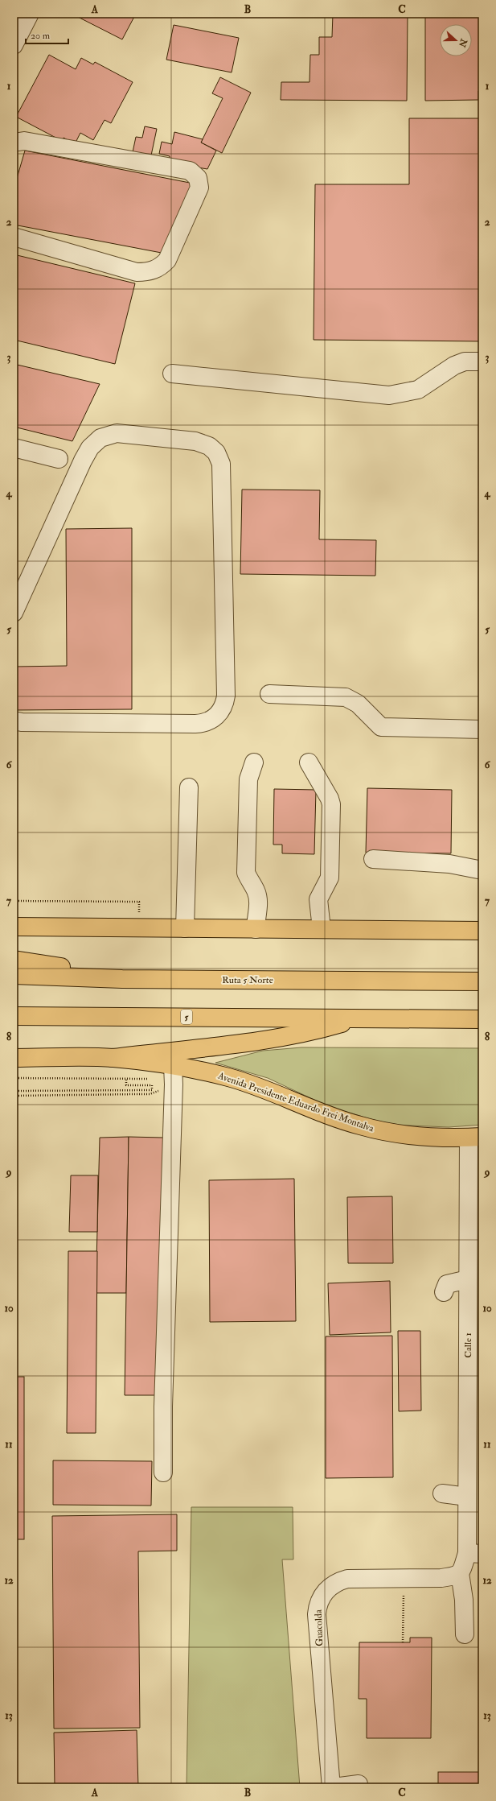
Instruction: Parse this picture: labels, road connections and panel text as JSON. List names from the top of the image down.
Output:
{
  "streets": {
    "main road": ["Ruta 5 Norte", "5", "Avenida Presidente Eduardo Frei Montalva"],
    "street": ["Calle 1", "Guacolda"]
  },
  "crossings": [
    ["Avenida Presidente Eduardo Frei Montalva", "Calle 1"]
  ],
  "scale_bar": "20 m",
  "north": "right",
  "grid": {
    "columns": ["A", "B", "C"],
    "rows": [
      "1",
      "2",
      "3",
      "4",
      "5",
      "6",
      "7",
      "8",
      "9",
      "10",
      "11",
      "12",
      "13"
    ]
  }
}
